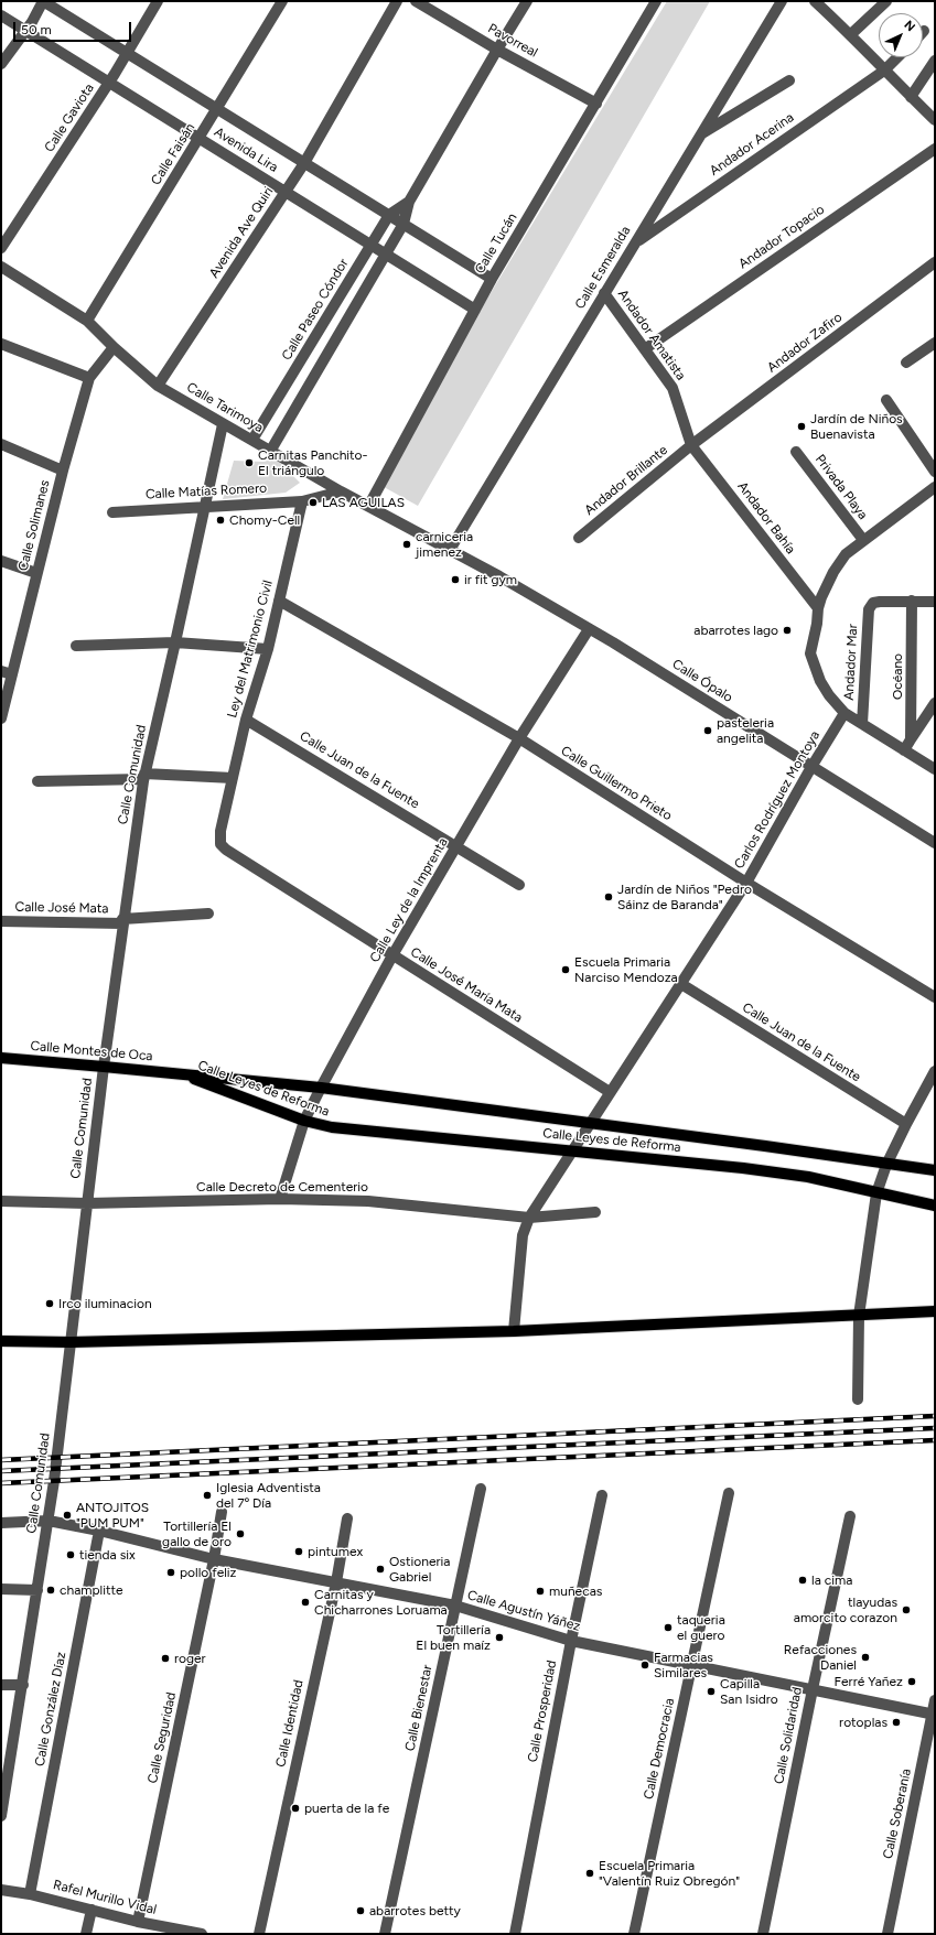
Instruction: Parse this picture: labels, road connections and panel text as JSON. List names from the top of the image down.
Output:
{
  "streets": {
    "main road": ["Calle Montes de Oca", "Calle Leyes de Reforma"],
    "street": [
      "Pavorreal",
      "Calle Gaviota",
      "Andador Acerina",
      "Avenida Lira",
      "Calle Faisán",
      "Avenida Ave Quiri",
      "Andador Topacio",
      "Calle Tucán",
      "Calle Esmeralda",
      "Calle Paseo Cóndor",
      "Andador Amatista",
      "Andador Zafiro",
      "Calle Tarimoya",
      "Andador Brillante",
      "Privada Playa",
      "Calle Matías Romero",
      "Andador Bahía",
      "Calle Solimanes",
      "Ley del Matrimonio Civil",
      "Andador Mar",
      "Océano",
      "Calle Ópalo",
      "Calle Juan de la Fuente",
      "Calle Comunidad",
      "Calle Guillermo Prieto",
      "Carlos Rodríguez Montoya",
      "Calle Ley de la Imprenta",
      "Calle José Mata",
      "Calle José María Mata",
      "Calle Decreto de Cementerio",
      "Calle Agustín Yáñez",
      "Calle Bienestar",
      "Calle González Díaz",
      "Calle Prosperidad",
      "Calle Identidad",
      "Calle Solidaridad",
      "Calle Seguridad",
      "Calle Democracia",
      "Calle Soberanía",
      "Rafel Murillo Vidal"
    ]
  },
  "crossings": [
    ["Pavorreal", "Calle Tucán"],
    ["Pavorreal", "Calle Paseo Cóndor"],
    ["Calle Gaviota", "Avenida Lira"],
    ["Andador Acerina", "Calle Esmeralda"],
    ["Avenida Lira", "Calle Faisán"],
    ["Avenida Lira", "Avenida Ave Quiri"],
    ["Avenida Lira", "Calle Tucán"],
    ["Avenida Lira", "Calle Paseo Cóndor"],
    ["Calle Faisán", "Calle Tarimoya"],
    ["Avenida Ave Quiri", "Calle Tarimoya"],
    ["Andador Topacio", "Andador Amatista"],
    ["Calle Tucán", "Calle Tarimoya"],
    ["Calle Esmeralda", "Andador Amatista"],
    ["Calle Esmeralda", "Calle Tarimoya"],
    ["Calle Esmeralda", "Calle Ópalo"],
    ["Calle Paseo Cóndor", "Calle Tarimoya"],
    ["Andador Amatista", "Andador Zafiro"],
    ["Andador Amatista", "Andador Brillante"],
    ["Andador Amatista", "Andador Bahía"],
    ["Andador Zafiro", "Andador Brillante"],
    ["Andador Zafiro", "Andador Bahía"],
    ["Calle Tarimoya", "Calle Solimanes"],
    ["Calle Tarimoya", "Calle Ópalo"],
    ["Calle Tarimoya", "Calle Comunidad"],
    ["Andador Brillante", "Andador Bahía"],
    ["Calle Matías Romero", "Ley del Matrimonio Civil"],
    ["Calle Matías Romero", "Calle Comunidad"],
    ["Ley del Matrimonio Civil", "Calle Juan de la Fuente"],
    ["Ley del Matrimonio Civil", "Calle Guillermo Prieto"],
    ["Ley del Matrimonio Civil", "Calle José María Mata"],
    ["Andador Mar", "Océano"],
    ["Calle Ópalo", "Carlos Rodríguez Montoya"],
    ["Calle Ópalo", "Calle Ley de la Imprenta"],
    ["Calle Juan de la Fuente", "Carlos Rodríguez Montoya"],
    ["Calle Juan de la Fuente", "Calle Ley de la Imprenta"],
    ["Calle Comunidad", "Calle José Mata"],
    ["Calle Comunidad", "Calle Montes de Oca"],
    ["Calle Comunidad", "Calle Decreto de Cementerio"],
    ["Calle Comunidad", "Calle Agustín Yáñez"],
    ["Calle Guillermo Prieto", "Carlos Rodríguez Montoya"],
    ["Calle Guillermo Prieto", "Calle Ley de la Imprenta"],
    ["Carlos Rodríguez Montoya", "Calle José María Mata"],
    ["Carlos Rodríguez Montoya", "Calle Leyes de Reforma"],
    ["Carlos Rodríguez Montoya", "Calle Decreto de Cementerio"],
    ["Calle Ley de la Imprenta", "Calle José María Mata"],
    ["Calle Ley de la Imprenta", "Calle Leyes de Reforma"],
    ["Calle Ley de la Imprenta", "Calle Decreto de Cementerio"],
    ["Calle Montes de Oca", "Calle Leyes de Reforma"],
    ["Calle Agustín Yáñez", "Calle Bienestar"],
    ["Calle Agustín Yáñez", "Calle González Díaz"],
    ["Calle Agustín Yáñez", "Calle Prosperidad"],
    ["Calle Agustín Yáñez", "Calle Identidad"],
    ["Calle Agustín Yáñez", "Calle Solidaridad"],
    ["Calle Agustín Yáñez", "Calle Seguridad"],
    ["Calle Agustín Yáñez", "Calle Democracia"],
    ["Calle Agustín Yáñez", "Calle Soberanía"],
    ["Calle González Díaz", "Rafel Murillo Vidal"],
    ["Calle Seguridad", "Rafel Murillo Vidal"]
  ],
  "places": [
    "Jardín de Niños Buenavista",
    "Carnitas Panchito- El triángulo",
    "LAS AGUILAS",
    "Chomy-Cell",
    "carniceria jimenez",
    "ir fit gym",
    "abarrotes lago",
    "pasteleria angelita",
    "Jardín de Niños \"Pedro Sáinz de Baranda\"",
    "Escuela Primaria Narciso Mendoza",
    "Irco iluminacion",
    "Iglesia Adventista del 7º Día",
    "ANTOJITOS \"PUM PUM\"",
    "Tortillería El gallo de oro",
    "pintumex",
    "tienda six",
    "Ostioneria Gabriel",
    "pollo feliz",
    "la cima",
    "champlitte",
    "muñecas",
    "Carnitas y Chicharrones Loruama",
    "tlayudas amorcito corazon",
    "taqueria el guero",
    "Tortillería El buen maíz",
    "Refacciones Daniel",
    "roger",
    "Farmacias Similares",
    "Ferré Yañez",
    "Capilla San Isidro",
    "rotoplas",
    "puerta de la fe",
    "Escuela Primaria \"Valentín Ruiz Obregón\"",
    "abarrotes betty"
  ],
  "scale_bar": "50 m",
  "north": "top right"
}
